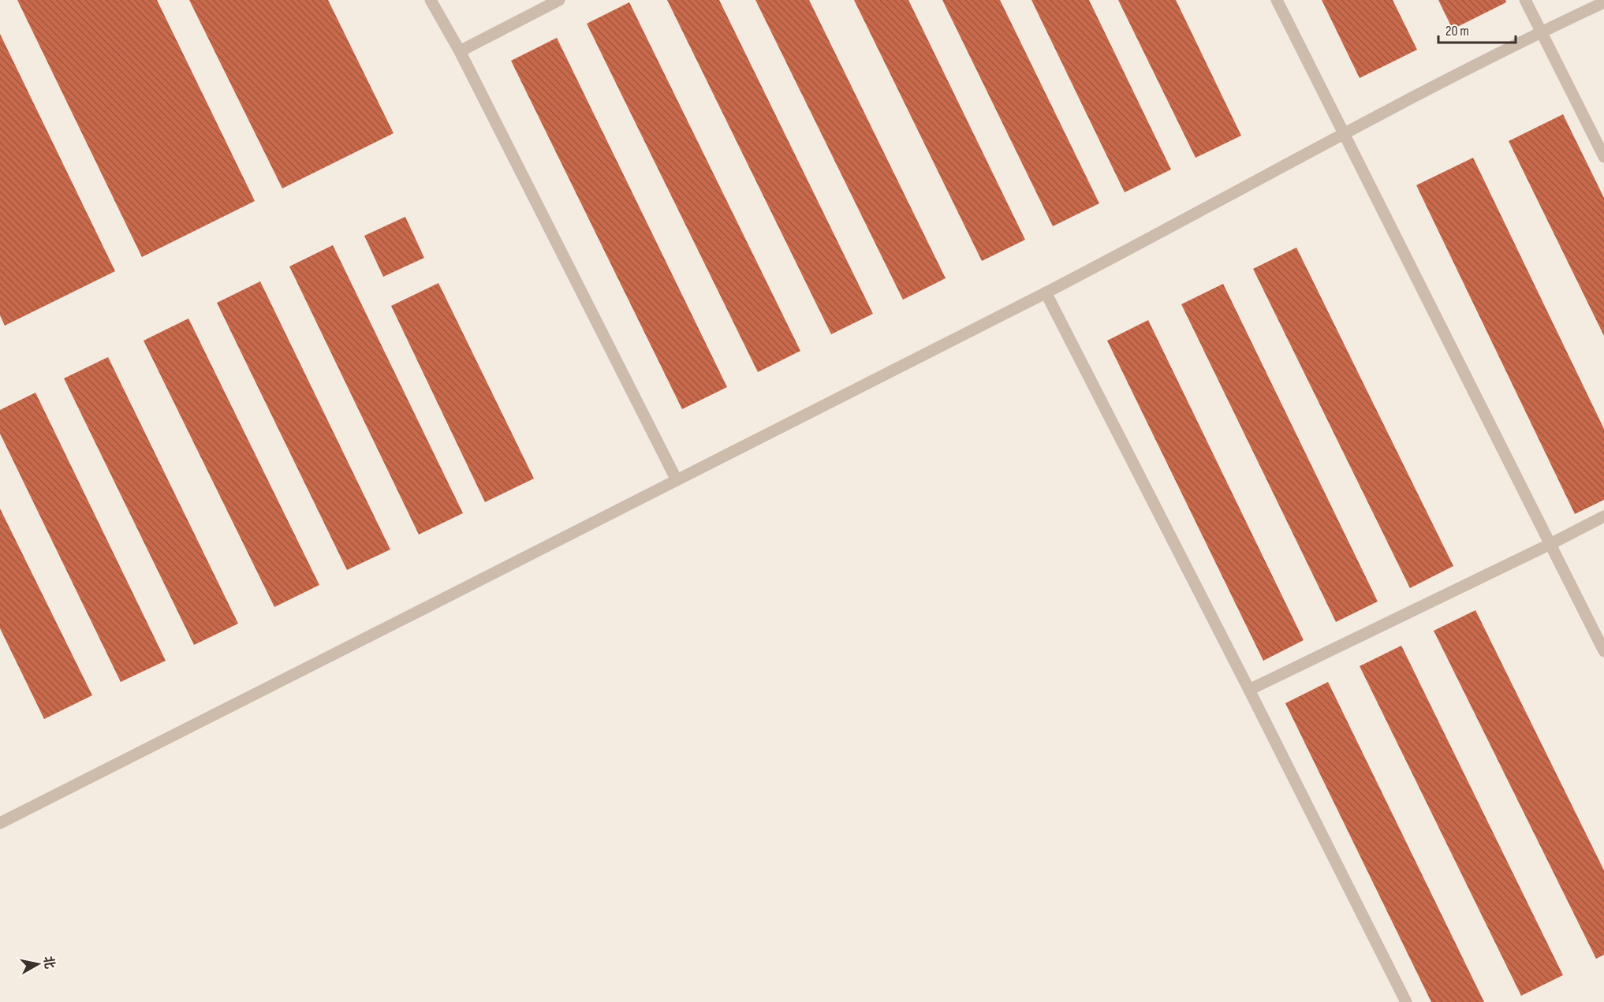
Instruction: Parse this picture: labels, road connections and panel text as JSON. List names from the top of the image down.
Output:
{
  "scale_bar": "20 m",
  "north": "right"
}
